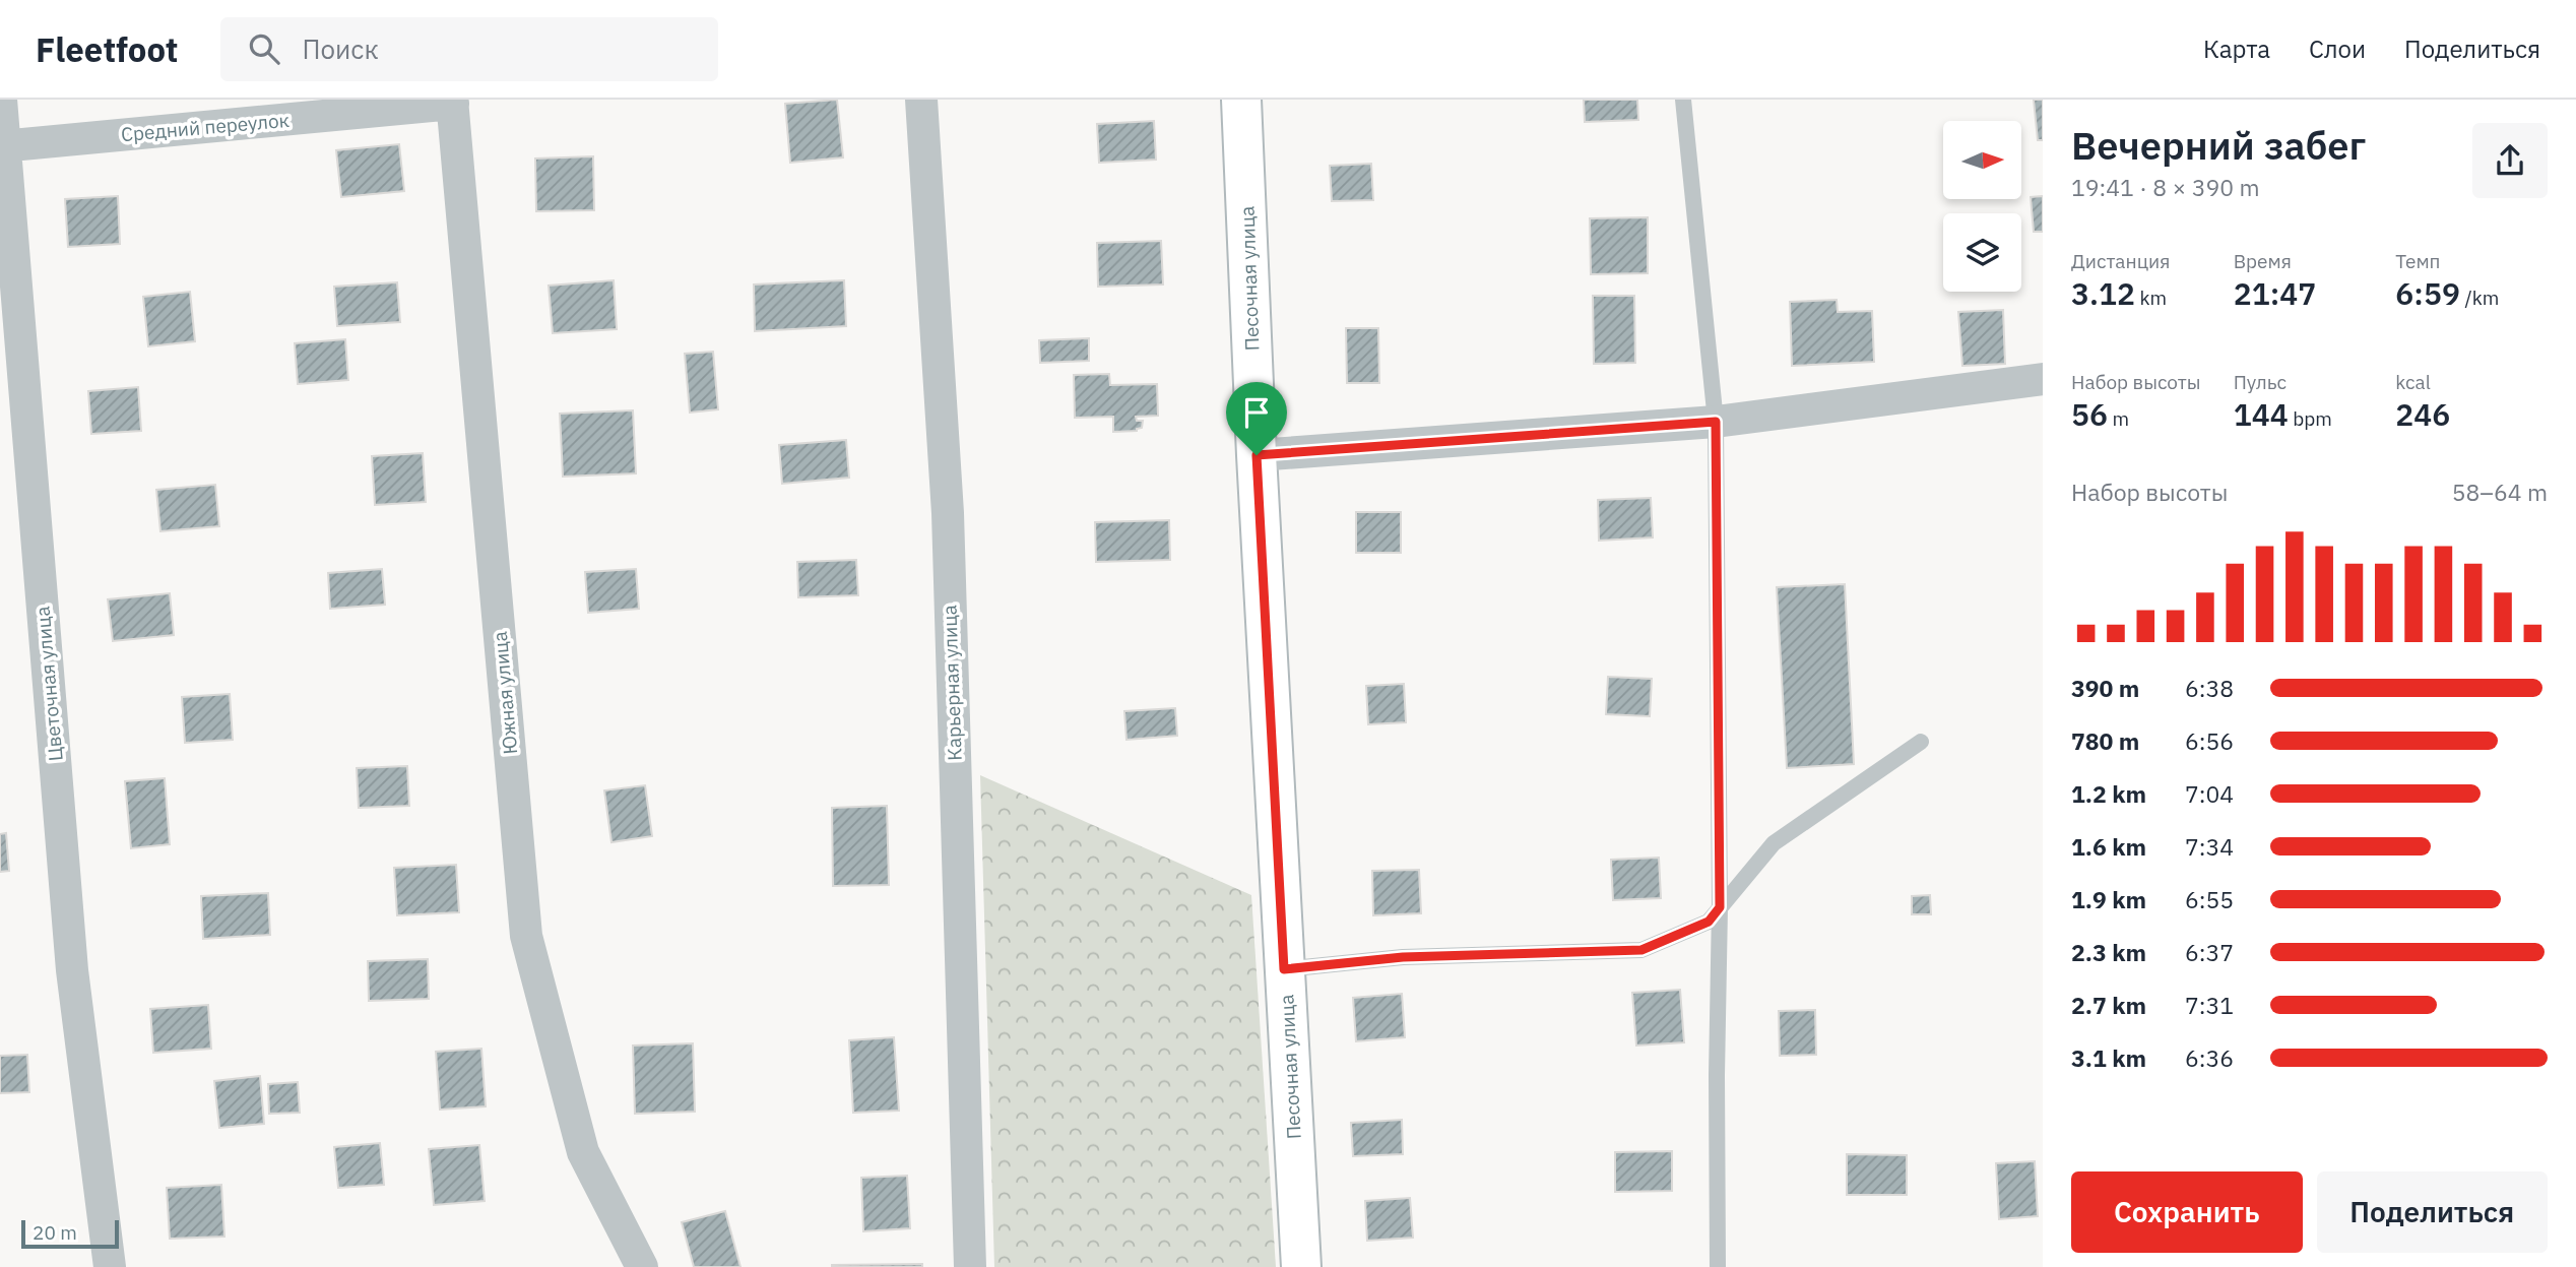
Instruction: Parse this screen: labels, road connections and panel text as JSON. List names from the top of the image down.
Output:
{
  "streets": {
    "street": [
      "Средний переулок",
      "Песочная улица",
      "Карьерная улица",
      "Цветочная улица",
      "Южная улица"
    ]
  },
  "crossings": [
    ["Средний переулок", "Цветочная улица"],
    ["Средний переулок", "Южная улица"]
  ],
  "scale_bar": "20 m",
  "north": "right",
  "page": {
    "header": "Fleetfoot",
    "search": "Поиск",
    "nav": ["Карта", "Слои", "Поделиться"],
    "heading": ["Вечерний забег", "19:41 · 8 × 390 m"],
    "stats": [
      ["Дистанция", "3.12 km"],
      ["Время", "21:47"],
      ["Темп", "6:59 /km"],
      ["Набор высоты", "56 m"],
      ["Пульс", "144 bpm"],
      ["kcal", "246"]
    ],
    "chart": ["Набор высоты", "58–64 m"],
    "list": [
      {
        "name": "390 m",
        "note": "6:38"
      },
      {
        "name": "780 m",
        "note": "6:56"
      },
      {
        "name": "1.2 km",
        "note": "7:04"
      },
      {
        "name": "1.6 km",
        "note": "7:34"
      },
      {
        "name": "1.9 km",
        "note": "6:55"
      },
      {
        "name": "2.3 km",
        "note": "6:37"
      },
      {
        "name": "2.7 km",
        "note": "7:31"
      },
      {
        "name": "3.1 km",
        "note": "6:36"
      }
    ],
    "buttons": ["Сохранить", "Поделиться"],
    "scale": "20 m"
  }
}
